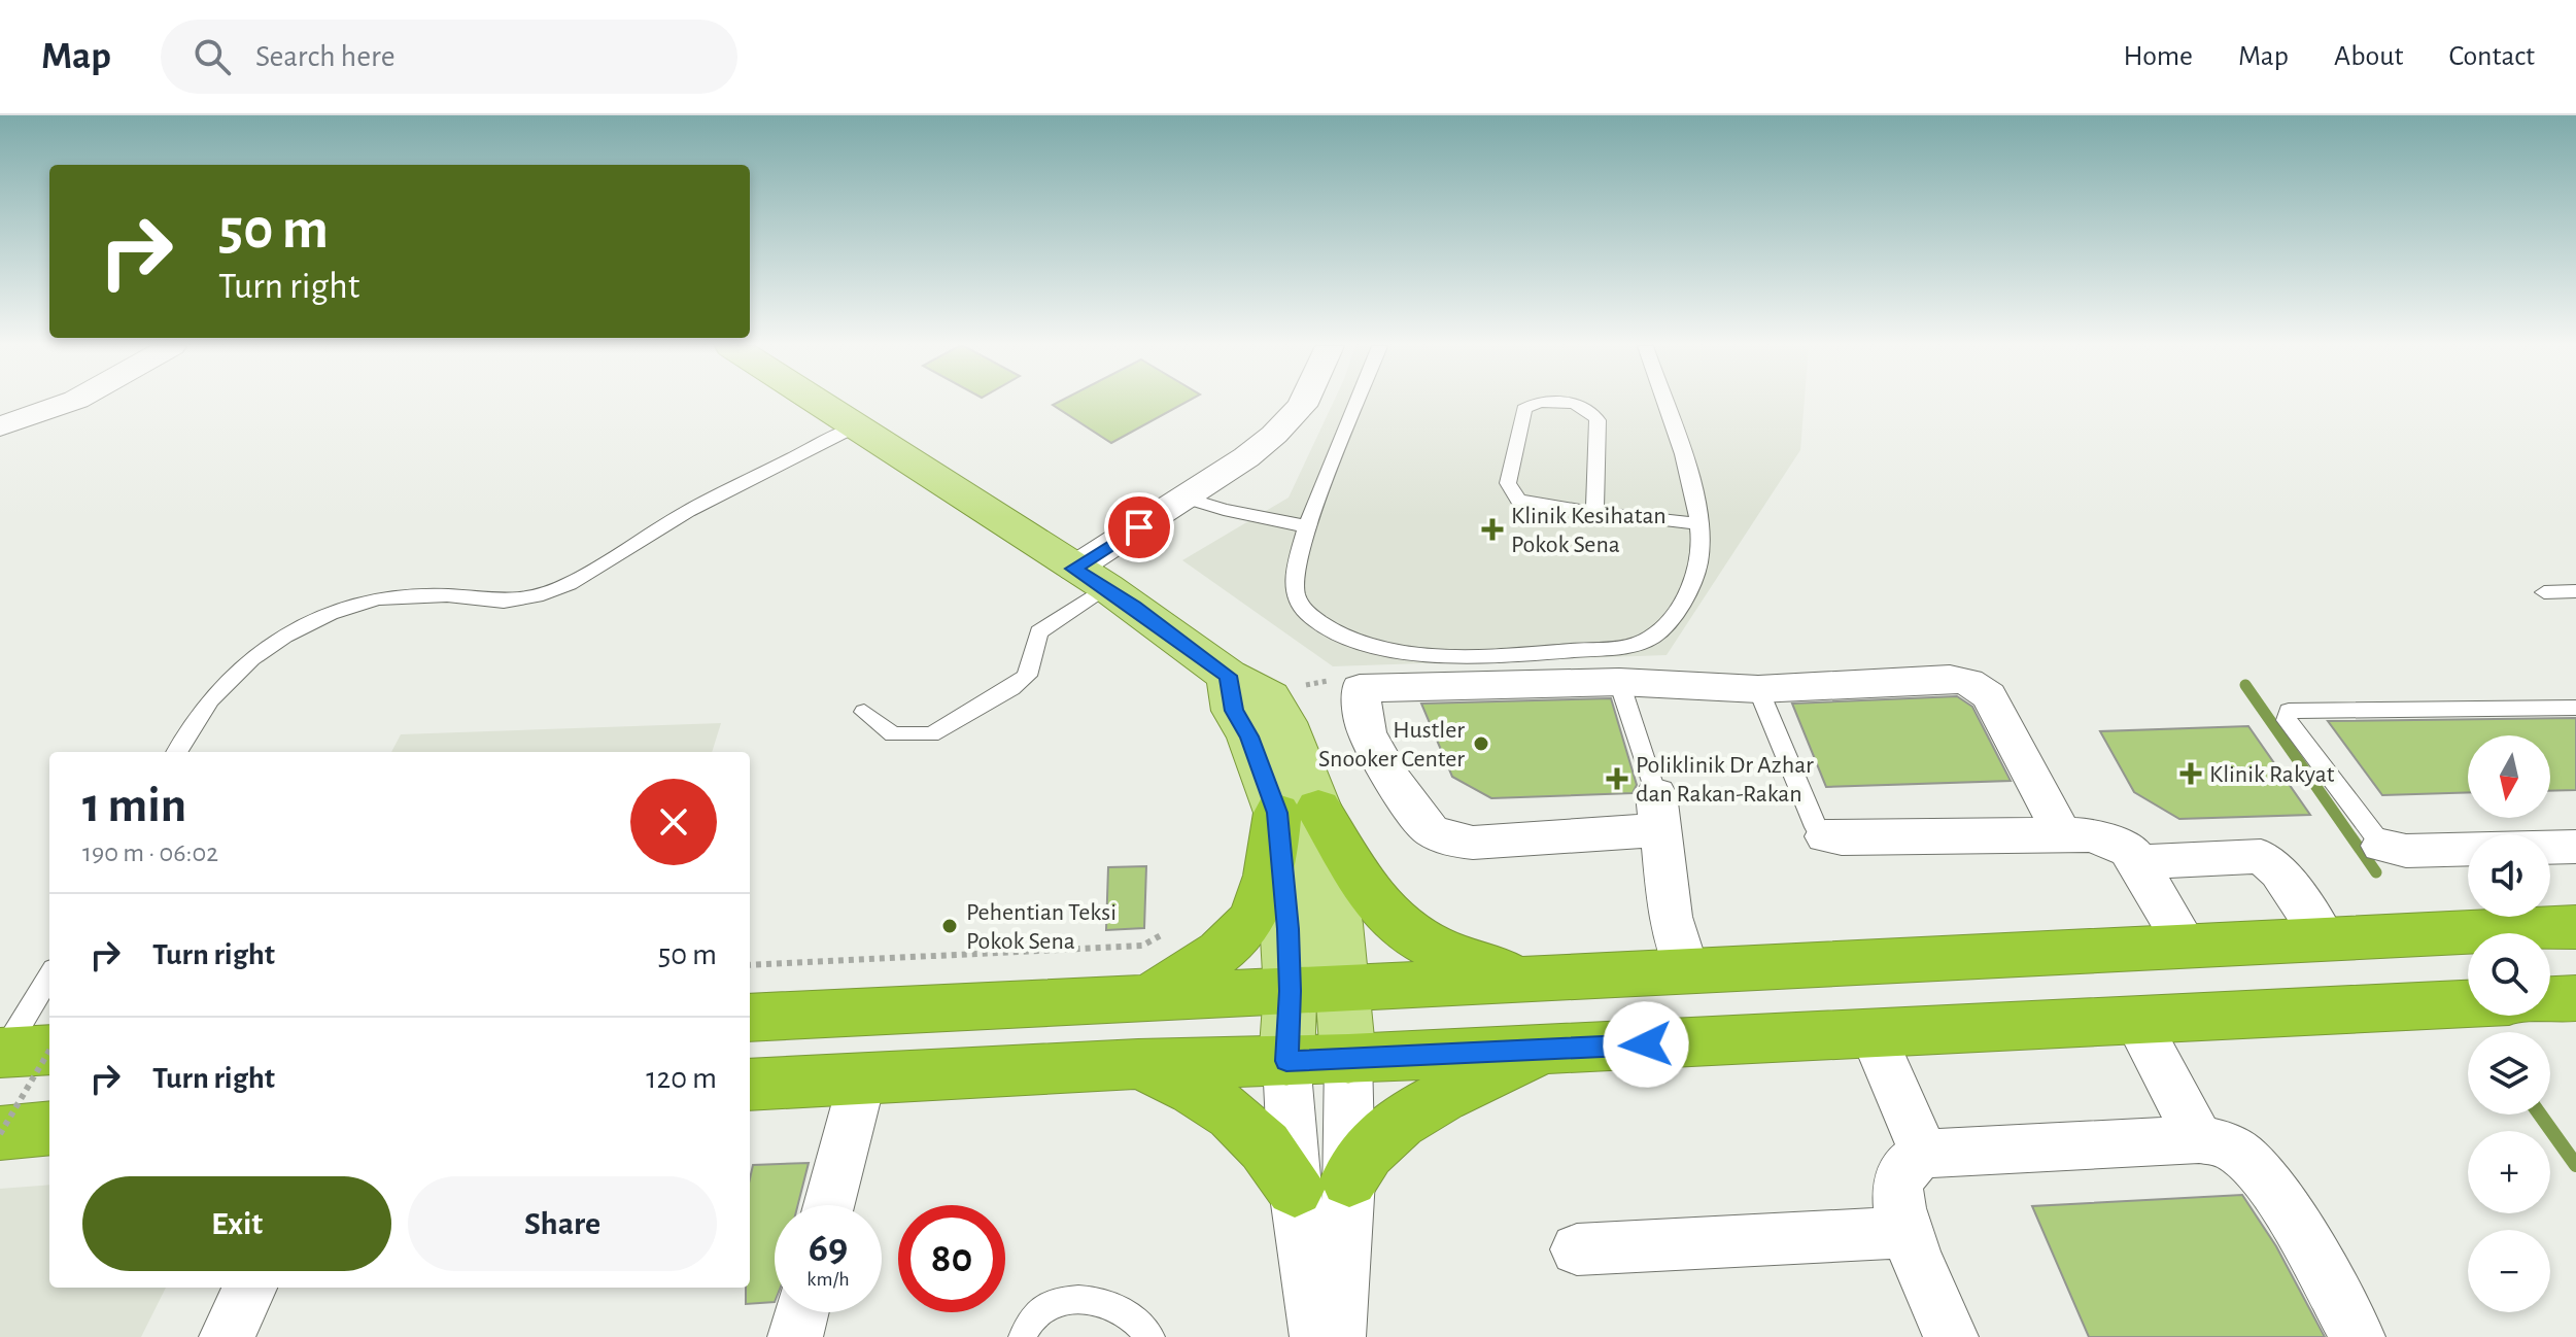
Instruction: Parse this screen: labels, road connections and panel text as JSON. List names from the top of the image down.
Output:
{
  "places": {
    "health": ["Klinik Kesihatan Pokok Sena", "Klinik Rakyat", "Poliklinik Dr Azhar dan Rakan-Rakan"],
    "other": ["Hustler Snooker Center", "Pehentian Teksi Pokok Sena"]
  },
  "north": "bottom",
  "page": {
    "header": "Map",
    "search": "Search here",
    "nav": [
      "Home",
      "Map",
      "About",
      "Contact"
    ],
    "turn": ["50 m", "Turn right"],
    "map_buttons": ["+", "−"],
    "heading": ["1 min", "190 m · 06:02"],
    "list": [
      {
        "name": "Turn right",
        "value": "50 m"
      },
      {
        "name": "Turn right",
        "value": "120 m"
      }
    ],
    "buttons": ["Exit", "Share"],
    "speed": "69 km/h",
    "limit": "80"
  }
}
